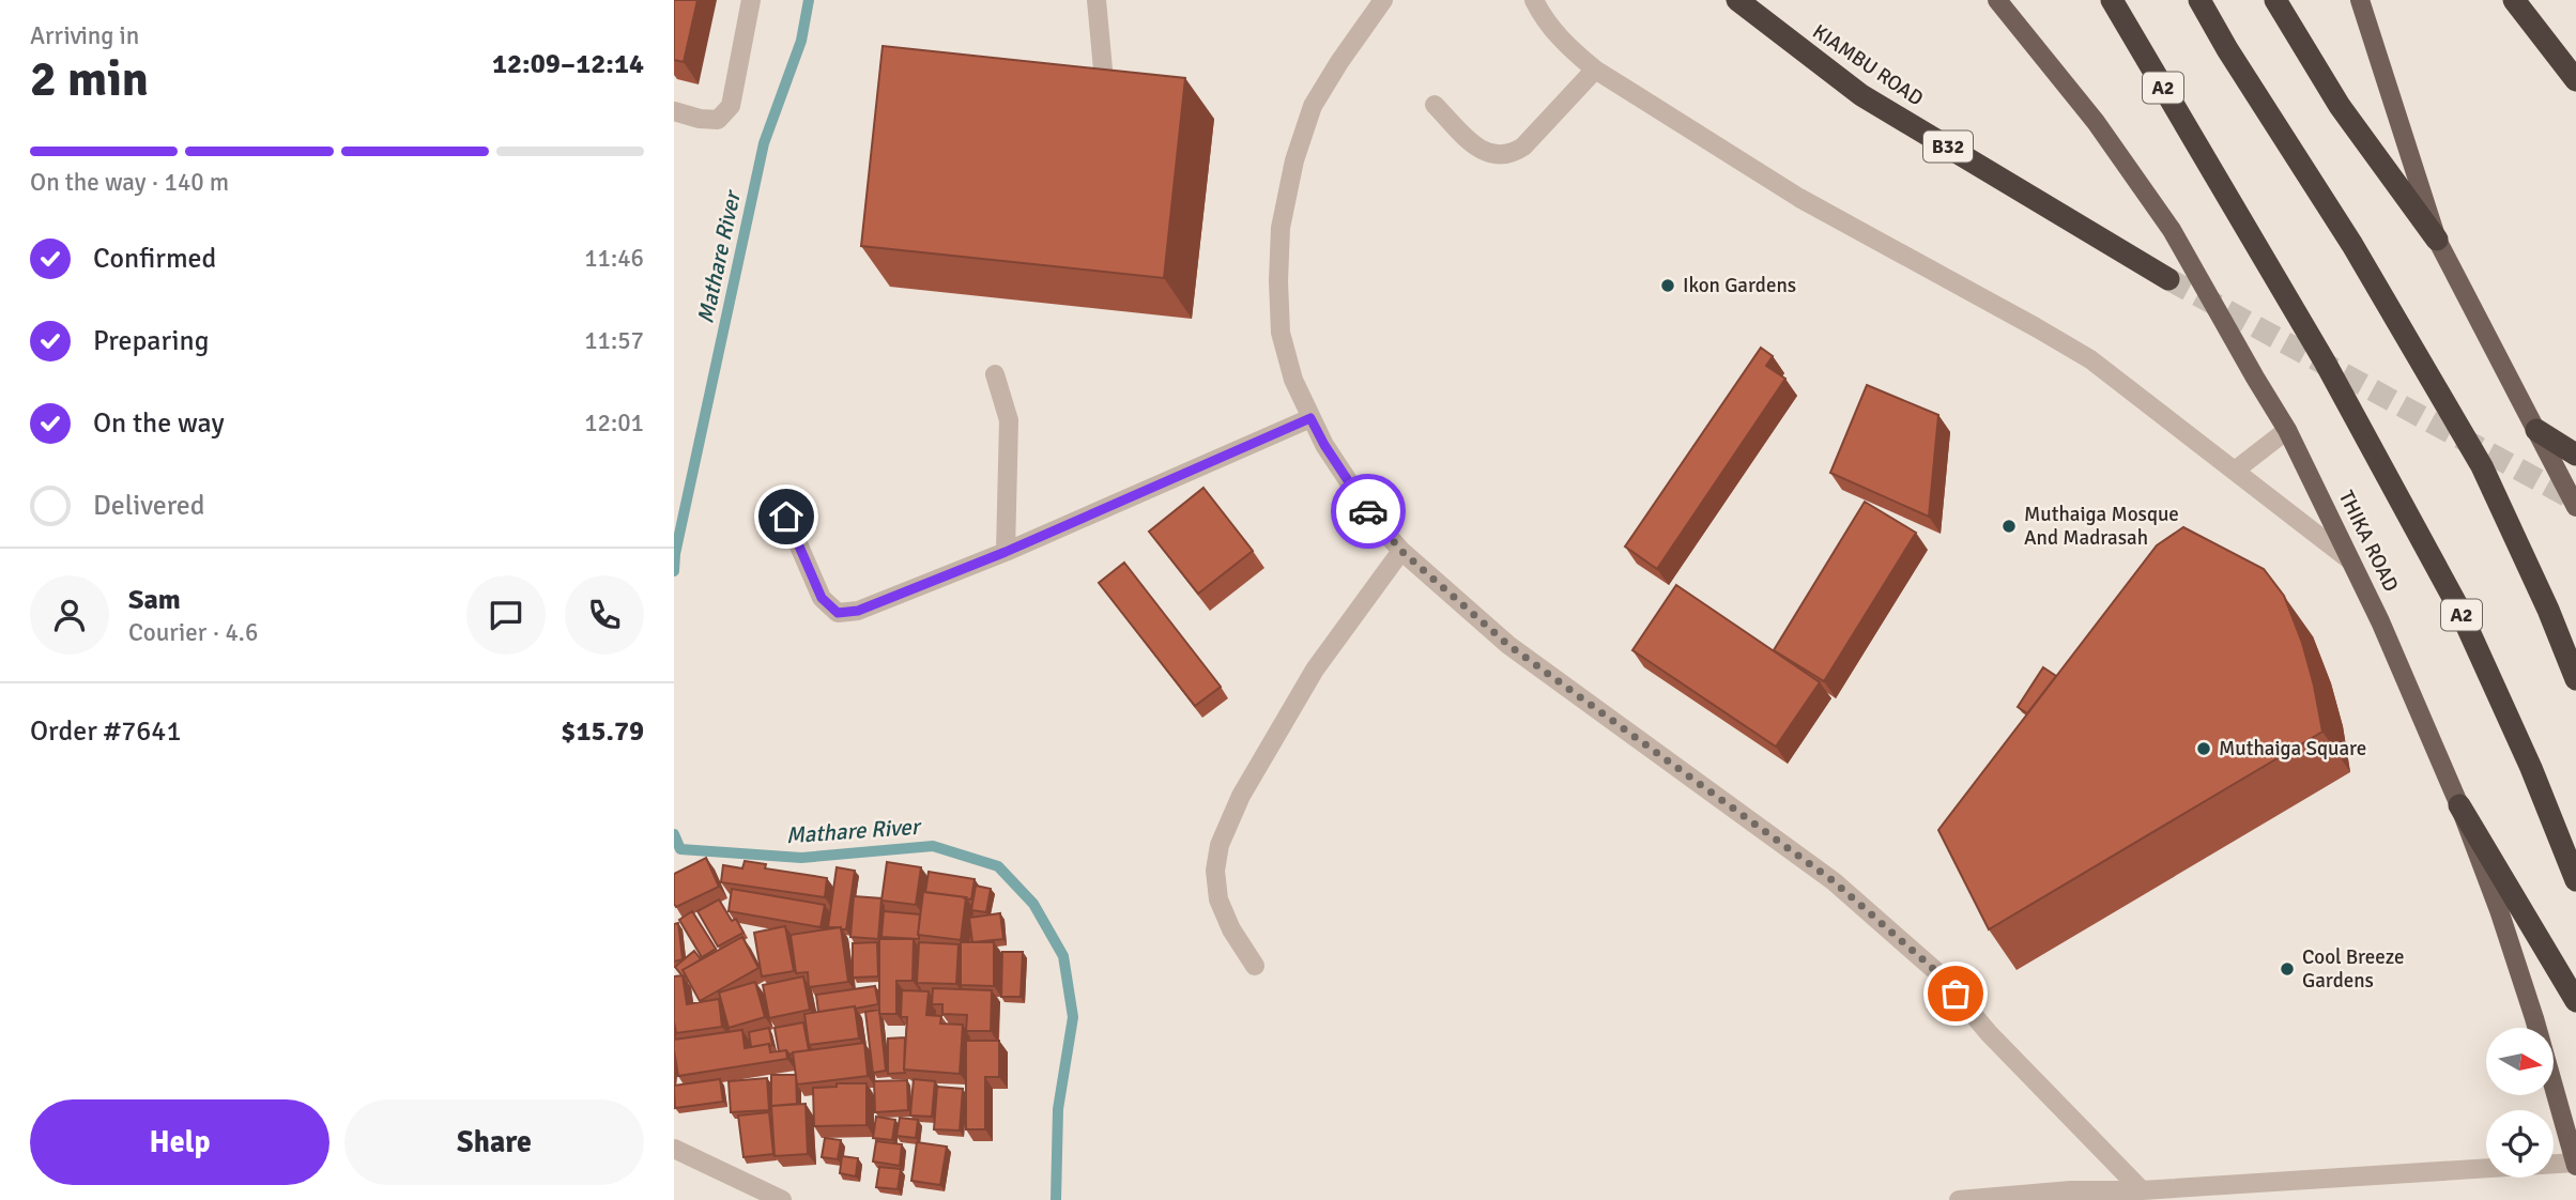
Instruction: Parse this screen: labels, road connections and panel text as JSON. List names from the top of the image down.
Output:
{
  "streets": {
    "highway": ["KIAMBU ROAD", "A2", "B32"],
    "main road": ["THIKA ROAD"]
  },
  "water": ["Mathare River"],
  "places": [
    "Ikon Gardens",
    "Muthaiga Mosque And Madrasah",
    "Muthaiga Square",
    "Cool Breeze Gardens"
  ],
  "north": "right",
  "page": {
    "heading": ["2 min", "Arriving in", "12:09–12:14"],
    "panel": [
      "Sam",
      "Courier · 4.6",
      "Order #7641",
      "$15.79"
    ],
    "bar": "On the way · 140 m",
    "list": [
      ["Confirmed", "11:46"],
      ["Preparing", "11:57"],
      ["On the way", "12:01"],
      "Delivered"
    ],
    "buttons": ["Help", "Share"]
  }
}
